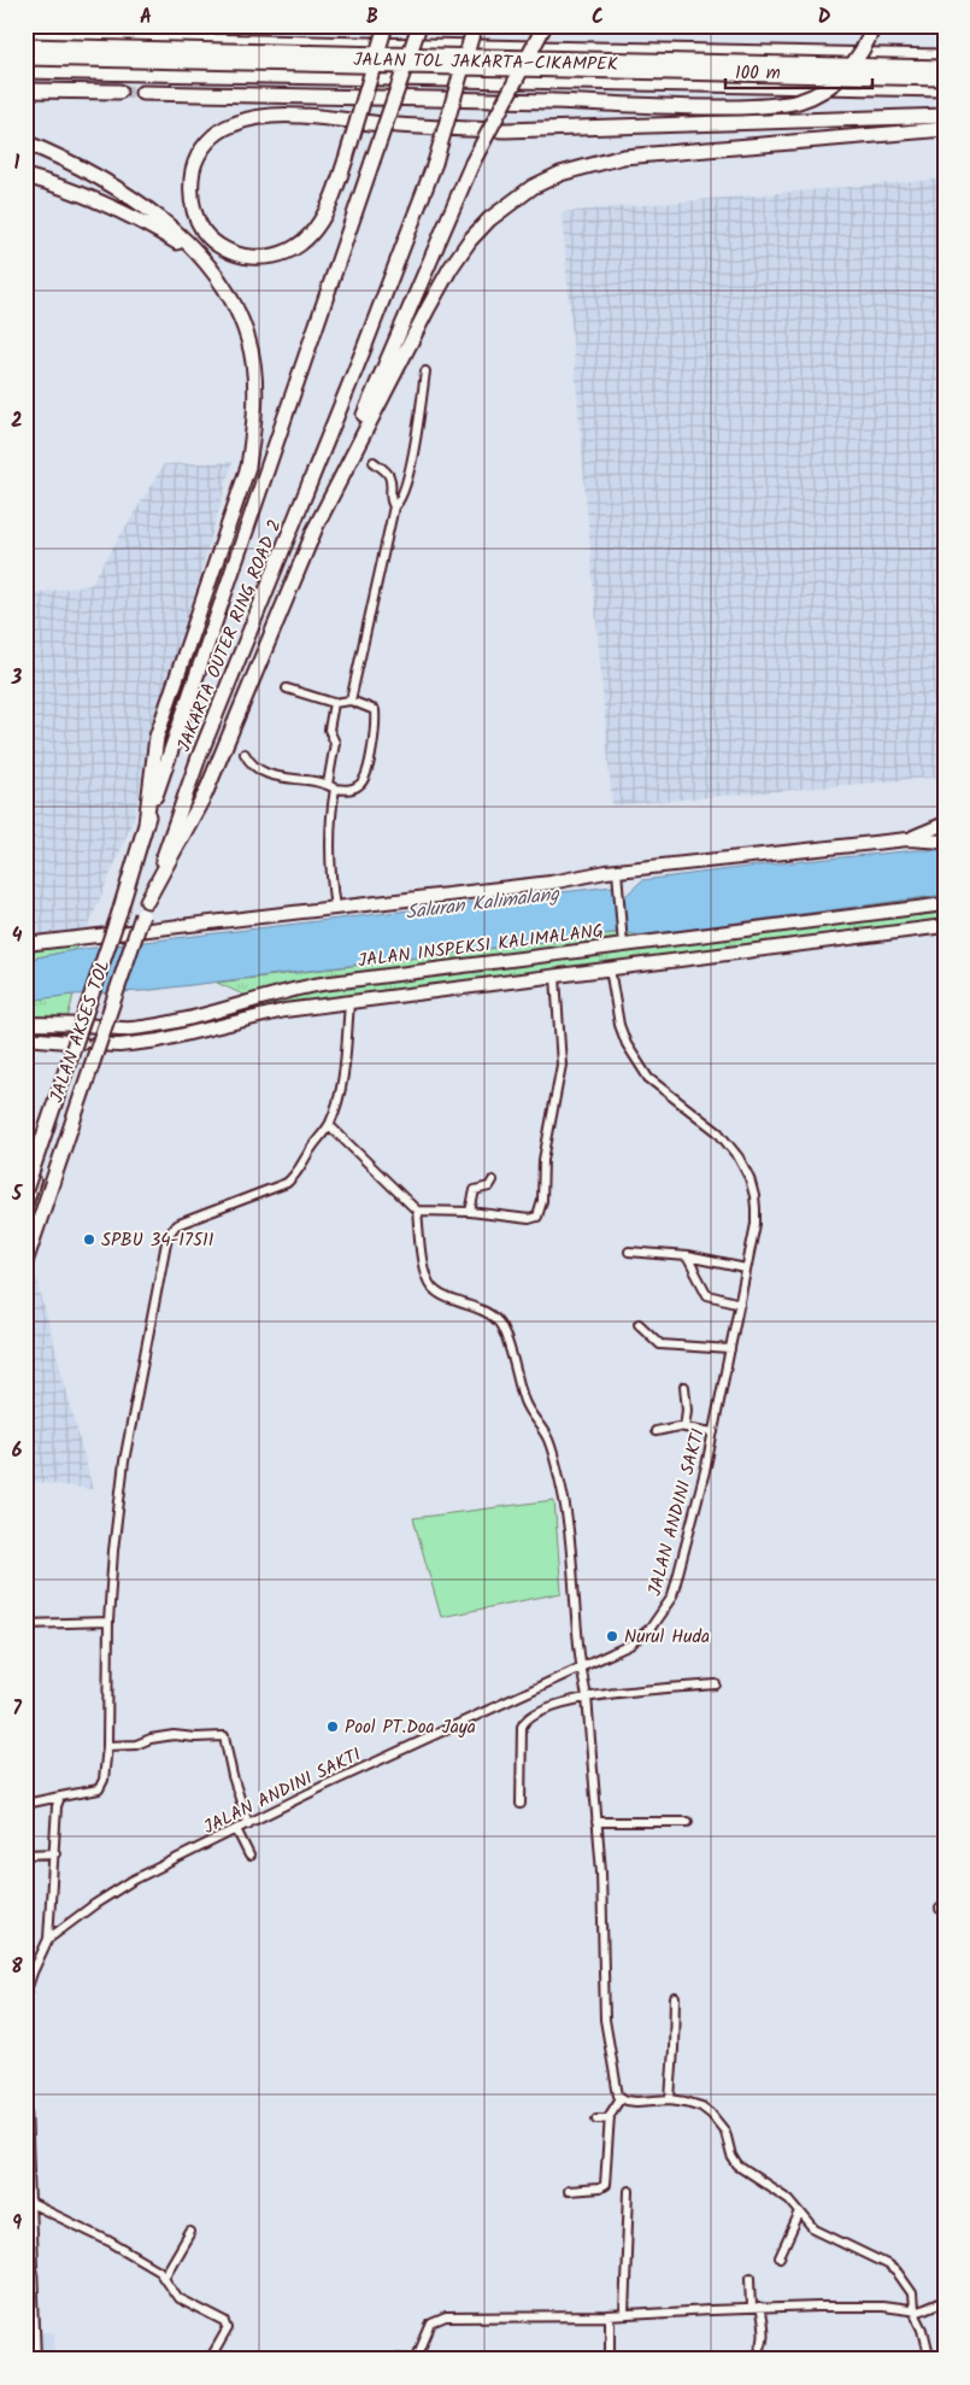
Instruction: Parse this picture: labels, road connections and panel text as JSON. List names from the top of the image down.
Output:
{
  "streets": {
    "highway": ["JALAN TOL JAKARTA–CIKAMPEK", "JAKARTA OUTER RING ROAD 2"],
    "main road": ["JALAN INSPEKSI KALIMALANG", "JALAN AKSES TOL"],
    "street": ["JALAN ANDINI SAKTI"]
  },
  "crossings": [
    ["JALAN INSPEKSI KALIMALANG", "JALAN AKSES TOL"]
  ],
  "water": ["Saluran Kalimalang"],
  "places": ["SPBU 34-17511", "Nurul Huda", "Pool PT.Doa Jaya"],
  "scale_bar": "100 m",
  "grid": {
    "columns": [
      "A",
      "B",
      "C",
      "D"
    ],
    "rows": [
      "1",
      "2",
      "3",
      "4",
      "5",
      "6",
      "7",
      "8",
      "9"
    ]
  }
}
